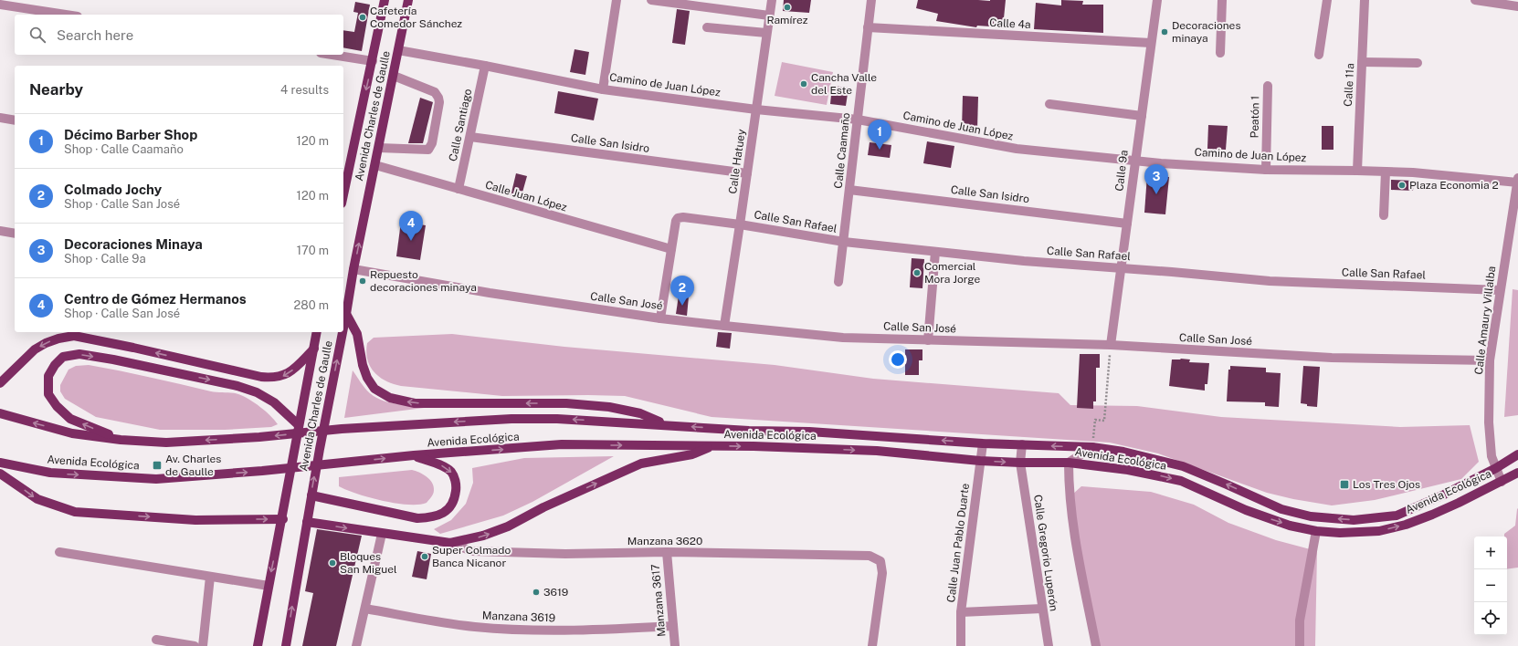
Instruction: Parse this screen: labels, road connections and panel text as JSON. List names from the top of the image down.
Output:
{
  "streets": {
    "main road": ["Avenida Charles de Gaulle", "Avenida Ecológica"],
    "street": [
      "Calle 4a",
      "Camino de Juan López",
      "Calle 11a",
      "Peatón 1",
      "Calle Santiago",
      "Calle San Isidro",
      "Calle Caamaño",
      "Calle Hatuey",
      "Calle 9a",
      "Calle Juan López",
      "Calle San Rafael",
      "Calle San José",
      "Calle Amaury Villalba",
      "Manzana 3620",
      "Calle Juan Pablo Duarte",
      "Calle Gregorio Luperón",
      "Manzana 3617",
      "Manzana 3619"
    ]
  },
  "crossings": [
    ["Calle 4a", "Calle Caamaño"],
    ["Calle 4a", "Calle 9a"],
    ["Camino de Juan López", "Calle 11a"],
    ["Camino de Juan López", "Avenida Charles de Gaulle"],
    ["Camino de Juan López", "Peatón 1"],
    ["Camino de Juan López", "Calle Santiago"],
    ["Camino de Juan López", "Calle Caamaño"],
    ["Camino de Juan López", "Calle Hatuey"],
    ["Camino de Juan López", "Calle 9a"],
    ["Camino de Juan López", "Calle Amaury Villalba"],
    ["Avenida Charles de Gaulle", "Calle Juan López"],
    ["Avenida Charles de Gaulle", "Calle San José"],
    ["Calle Santiago", "Calle San Isidro"],
    ["Calle Santiago", "Calle Juan López"],
    ["Calle San Isidro", "Calle Caamaño"],
    ["Calle San Isidro", "Calle Hatuey"],
    ["Calle San Isidro", "Calle 9a"],
    ["Calle Caamaño", "Calle San Rafael"],
    ["Calle Hatuey", "Calle San Rafael"],
    ["Calle Hatuey", "Calle San José"],
    ["Calle 9a", "Calle San Rafael"],
    ["Calle 9a", "Calle San José"],
    ["Calle Juan López", "Calle San Rafael"],
    ["Calle San Rafael", "Calle Amaury Villalba"],
    ["Calle San José", "Calle Amaury Villalba"],
    ["Calle Amaury Villalba", "Avenida Ecológica"],
    ["Avenida Ecológica", "Calle Juan Pablo Duarte"],
    ["Avenida Ecológica", "Calle Gregorio Luperón"],
    ["Manzana 3620", "Manzana 3617"],
    ["Manzana 3617", "Manzana 3619"]
  ],
  "places": {
    "other": [
      "Ramírez",
      "Cafetería Comedor Sánchez",
      "Decoraciones minaya",
      "Cancha Valle del Este",
      "Plaza Economia 2",
      "Comercial Mora Jorge",
      "Repuesto decoraciones minaya",
      "Super Colmado Banca Nicanor",
      "Bloques San Miguel",
      "3619"
    ],
    "transit": ["Av. Charles de Gaulle", "Los Tres Ojos"]
  },
  "page": {
    "search": "Search here",
    "heading": ["Nearby", "4 results"],
    "list": [
      {
        "mark": "1",
        "name": "Décimo Barber Shop",
        "note": "Shop · Calle Caamaño",
        "value": "120 m"
      },
      {
        "mark": "2",
        "name": "Colmado Jochy",
        "note": "Shop · Calle San José",
        "value": "120 m"
      },
      {
        "mark": "3",
        "name": "Decoraciones Minaya",
        "note": "Shop · Calle 9a",
        "value": "170 m"
      },
      {
        "mark": "4",
        "name": "Centro de Gómez Hermanos",
        "note": "Shop · Calle San José",
        "value": "280 m"
      }
    ],
    "pins": [
      "1",
      "3",
      "4",
      "2"
    ],
    "map_buttons": ["+", "−"]
  }
}
